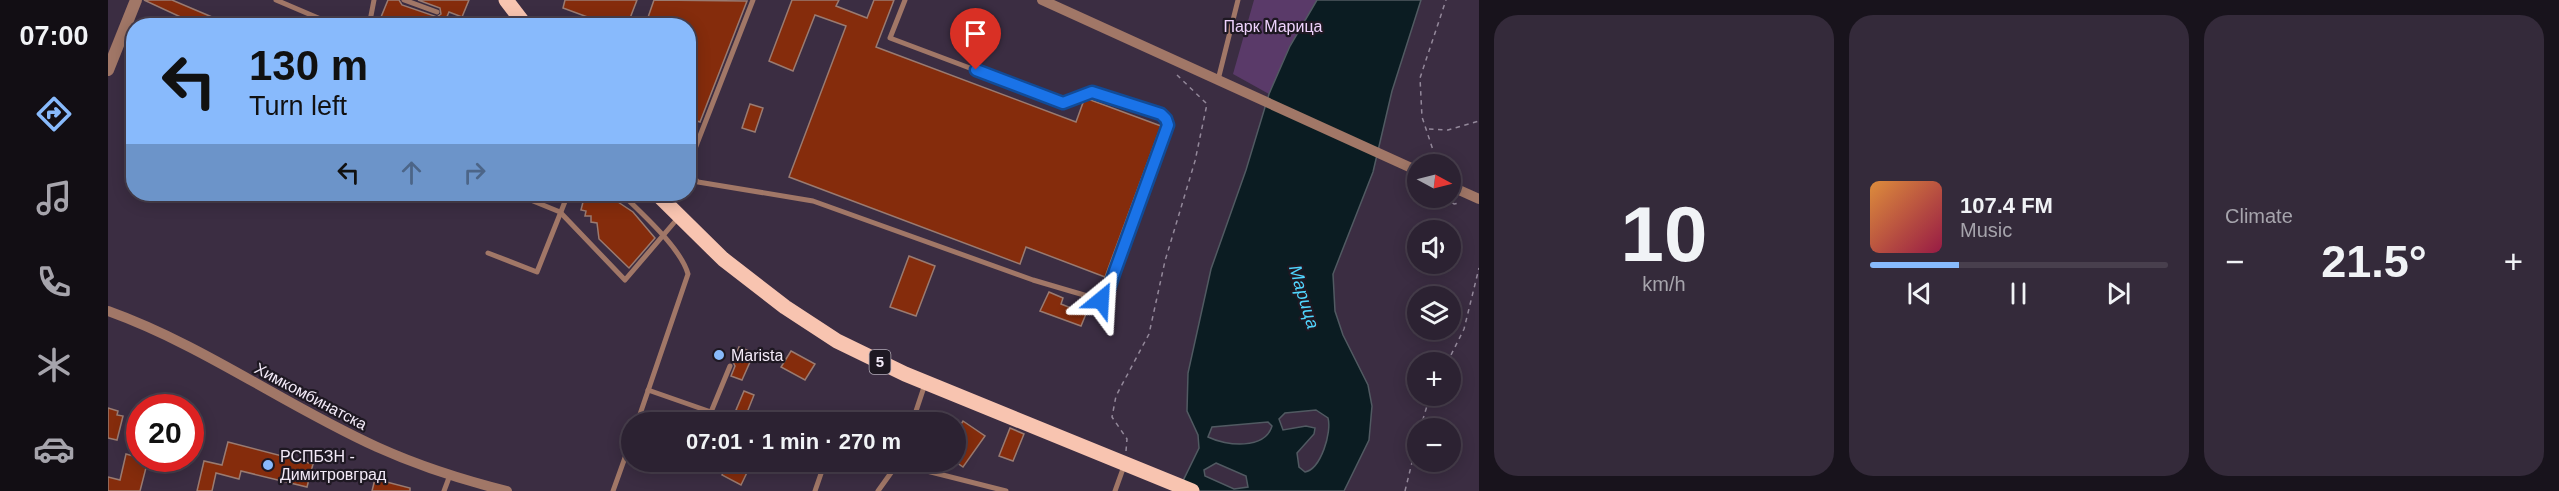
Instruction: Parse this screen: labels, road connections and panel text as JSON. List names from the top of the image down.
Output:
{
  "streets": {
    "main road": ["5"],
    "street": ["Химкомбинатска"]
  },
  "water": ["Марица"],
  "parks": ["Парк Марица"],
  "places": ["Marista", "РСПБЗН - Димитровград"],
  "north": "right",
  "page": {
    "tabs": "07:00",
    "tile": [
      ["10", "km/h"],
      "Climate"
    ],
    "turn": ["130 m", "Turn left"],
    "map_buttons": ["+", "−"],
    "song": ["107.4 FM", "Music"],
    "heat": ["−", "21.5°", "+"],
    "limit": "20",
    "trip": "07:01 · 1 min · 270 m"
  }
}
